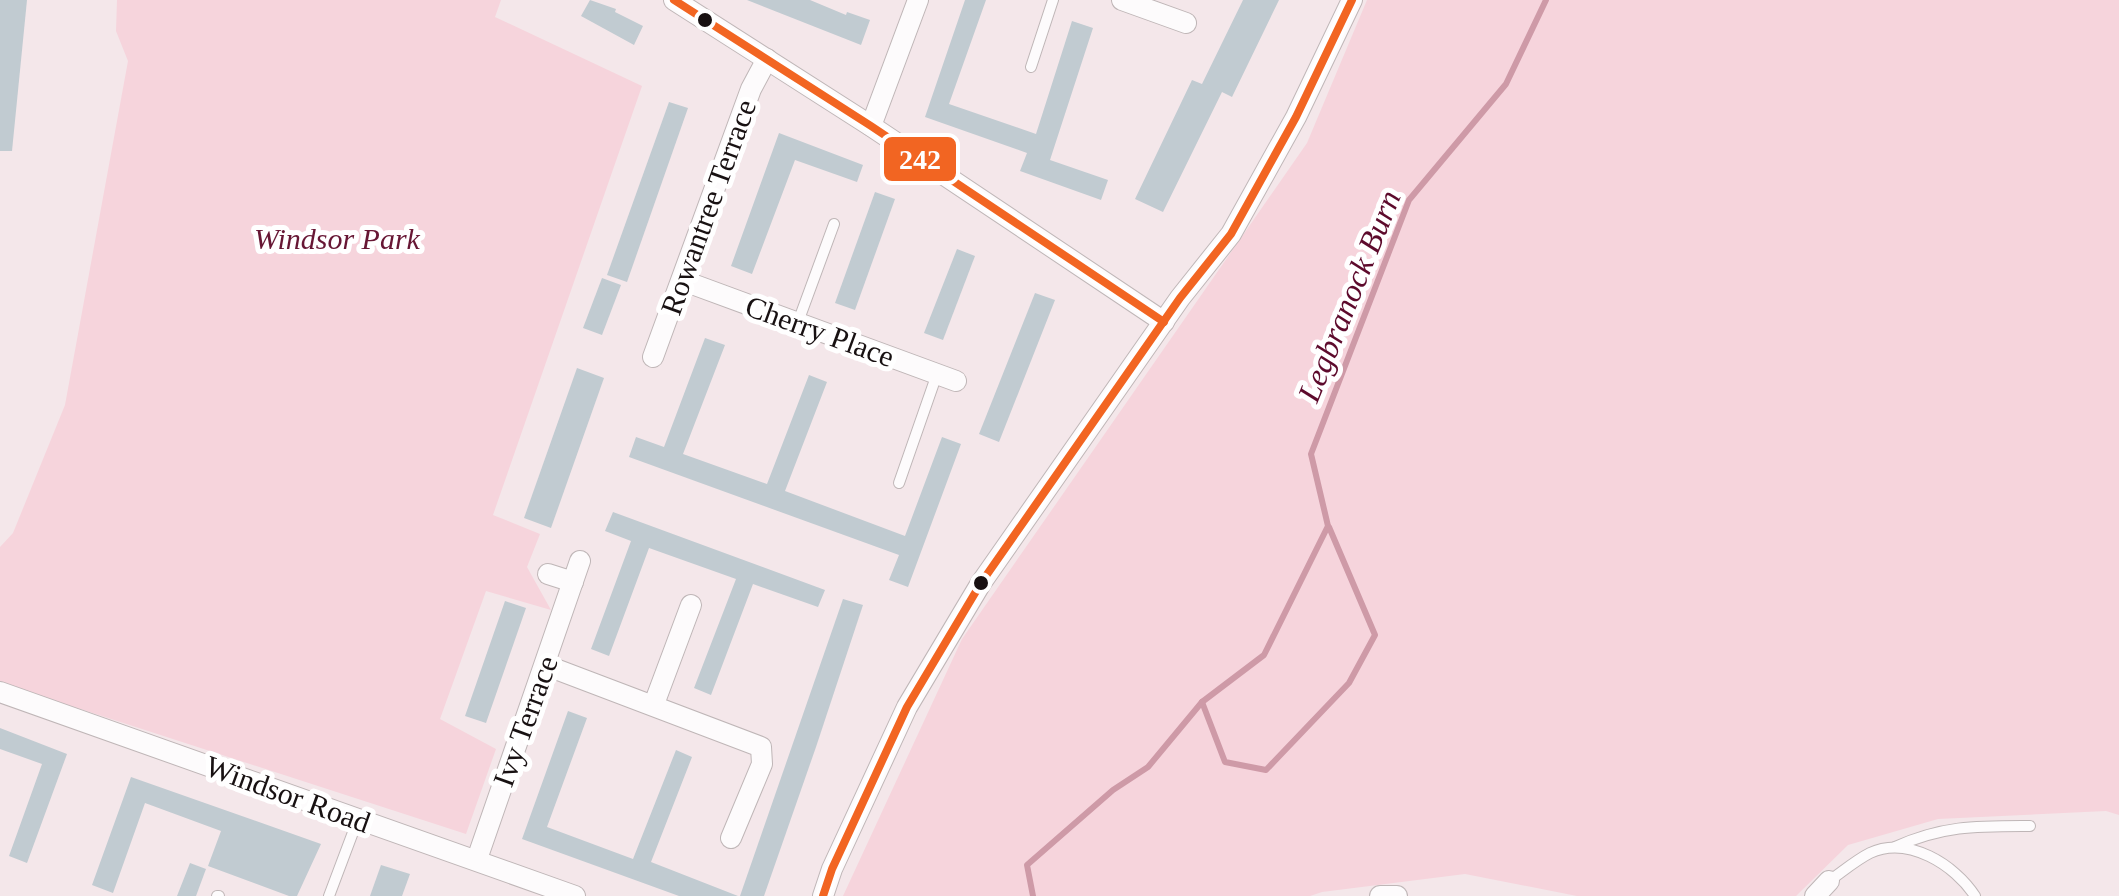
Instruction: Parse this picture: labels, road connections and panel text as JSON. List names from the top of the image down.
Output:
{
  "streets": {
    "street": [
      "Rowantree Terrace",
      "Cherry Place",
      "Ivy Terrace",
      "Windsor Road"
    ]
  },
  "crossings": [
    ["Rowantree Terrace", "Cherry Place"],
    ["Ivy Terrace", "Windsor Road"]
  ],
  "water": ["Legbranock Burn"],
  "parks": ["Windsor Park"],
  "lines": ["transit line 242"]
}
